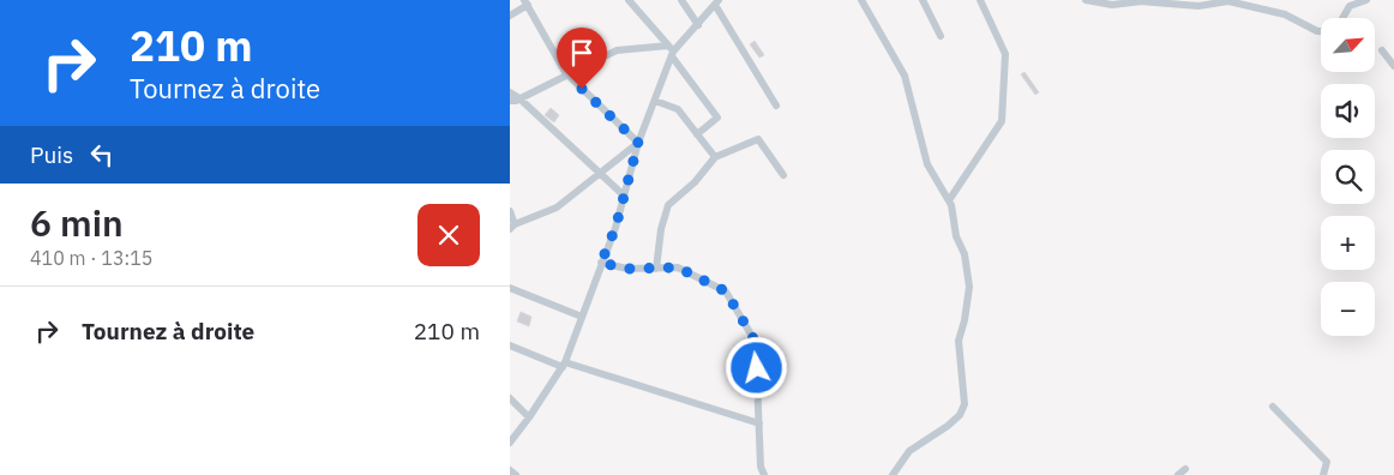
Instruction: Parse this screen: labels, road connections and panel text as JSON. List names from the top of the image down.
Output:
{
  "north": "top right",
  "page": {
    "turn": ["210 m", "Tournez à droite"],
    "map_buttons": ["+", "−"],
    "then": "Puis",
    "heading": ["6 min", "410 m · 13:15"],
    "list": [
      {
        "name": "Tournez à droite",
        "value": "210 m"
      }
    ]
  }
}
